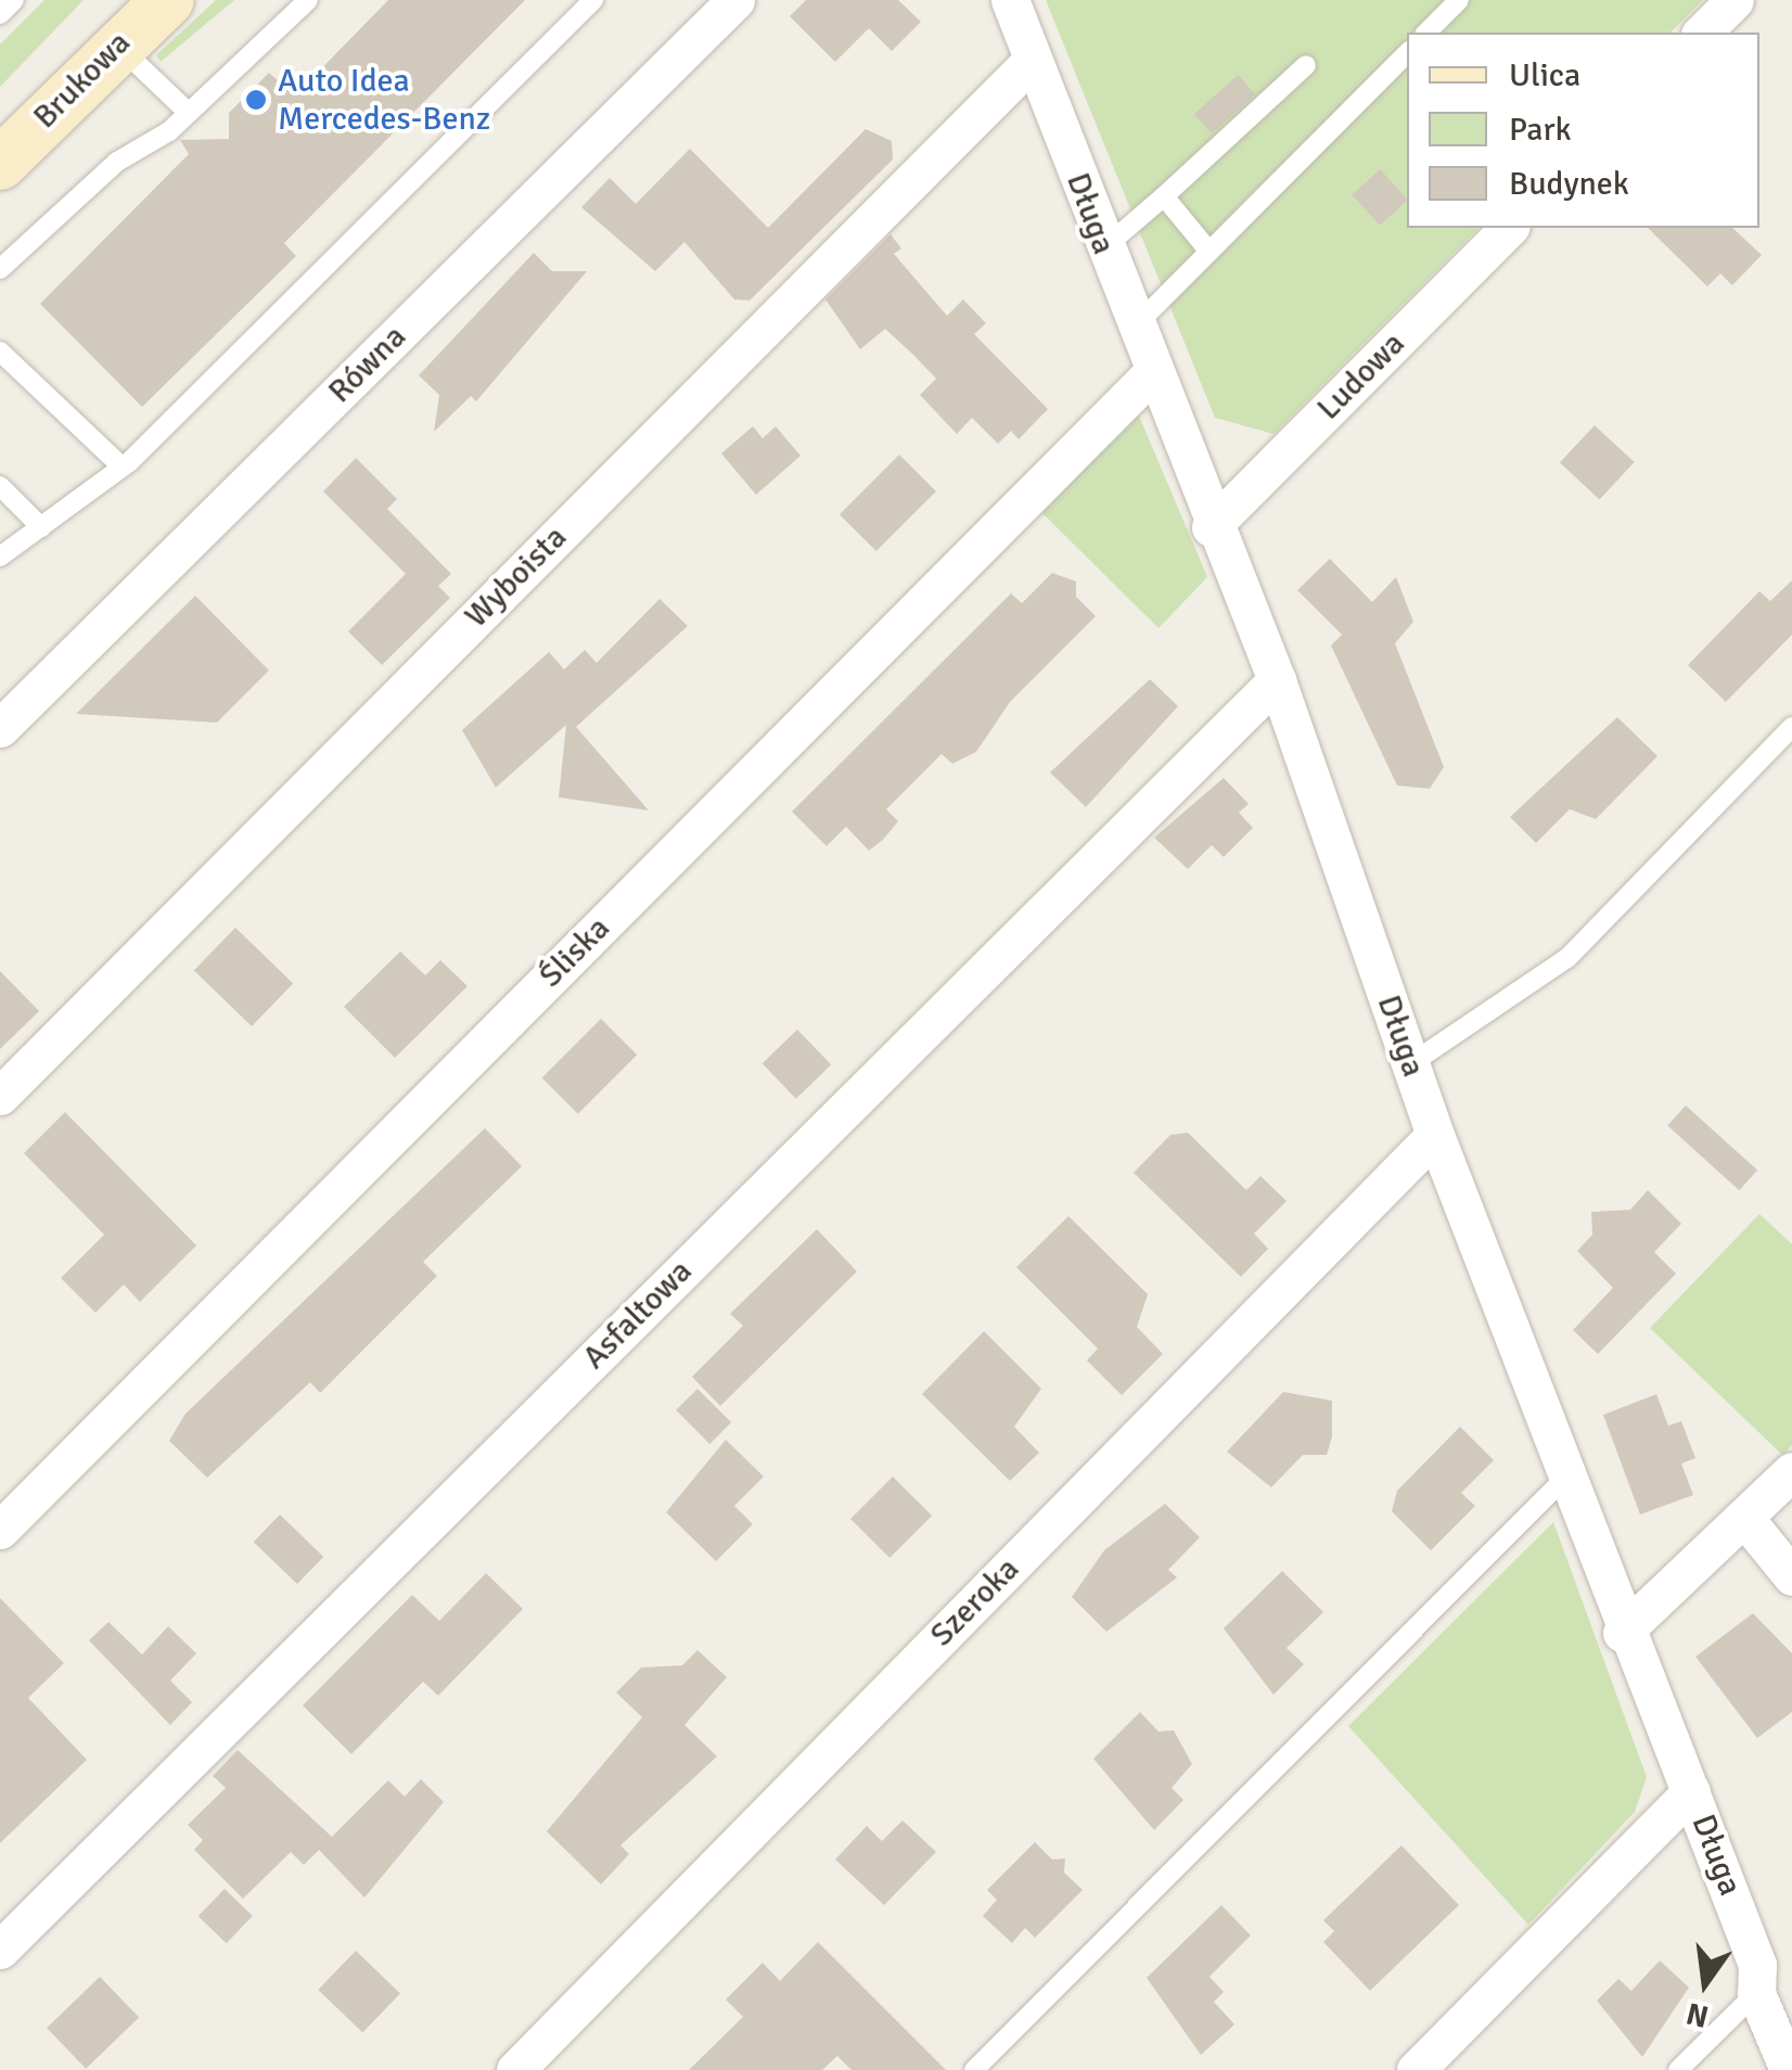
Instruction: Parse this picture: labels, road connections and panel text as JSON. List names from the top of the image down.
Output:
{
  "streets": {
    "street": [
      "Brukowa",
      "Długa",
      "Równa",
      "Ludowa",
      "Wyboista",
      "Śliska",
      "Asfaltowa",
      "Szeroka"
    ]
  },
  "crossings": [
    ["Długa", "Ludowa"],
    ["Długa", "Wyboista"],
    ["Długa", "Śliska"],
    ["Długa", "Asfaltowa"],
    ["Długa", "Szeroka"]
  ],
  "places": ["Auto Idea Mercedes-Benz"],
  "legend": ["Ulica", "Park", "Budynek"],
  "north": "bottom"
}
